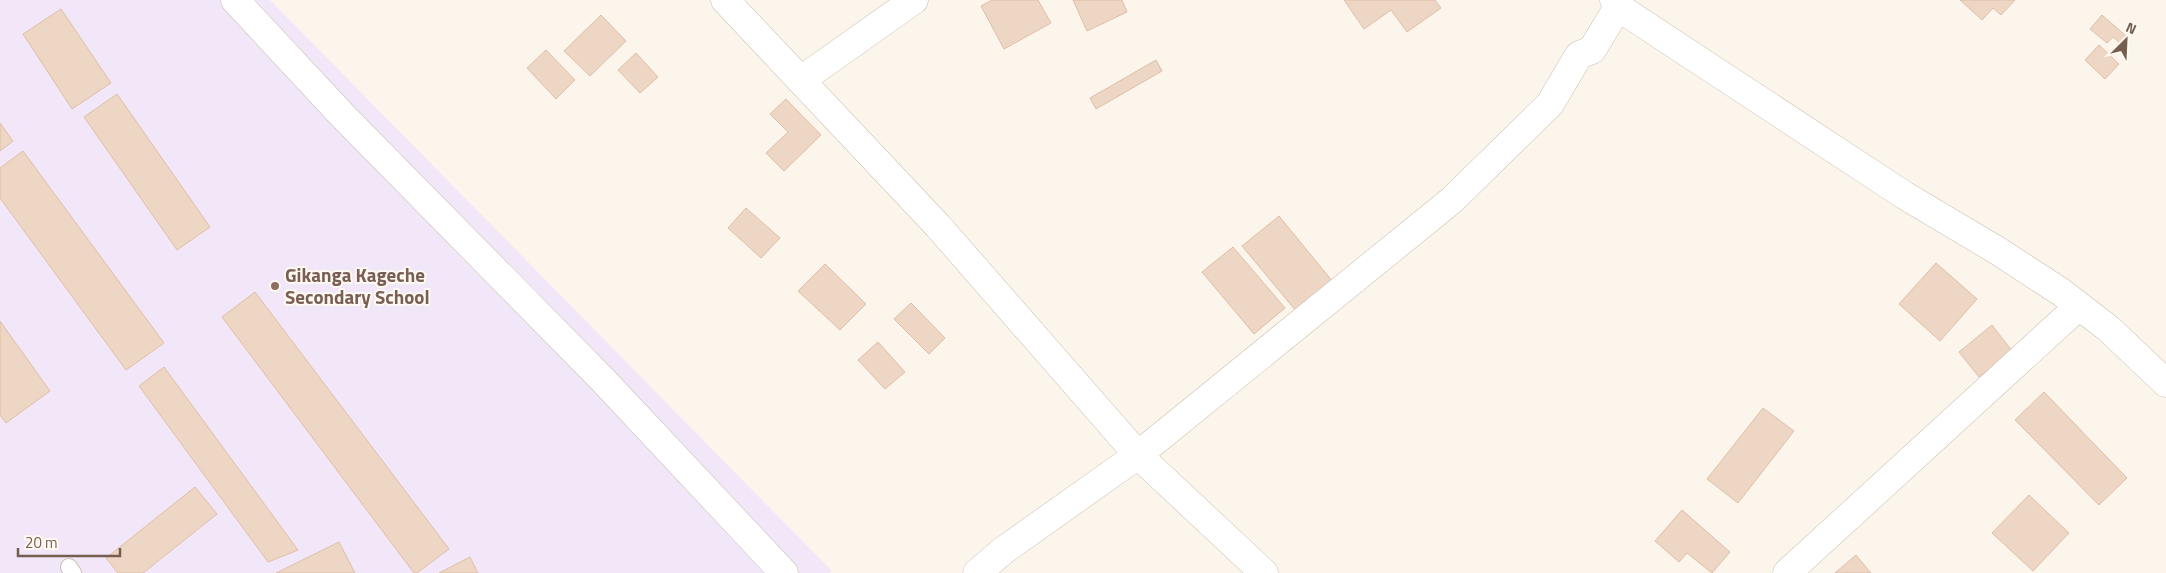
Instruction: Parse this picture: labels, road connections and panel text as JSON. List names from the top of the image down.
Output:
{
  "places": ["Gikanga Kageche Secondary School"],
  "scale_bar": "20 m",
  "north": "top right"
}
